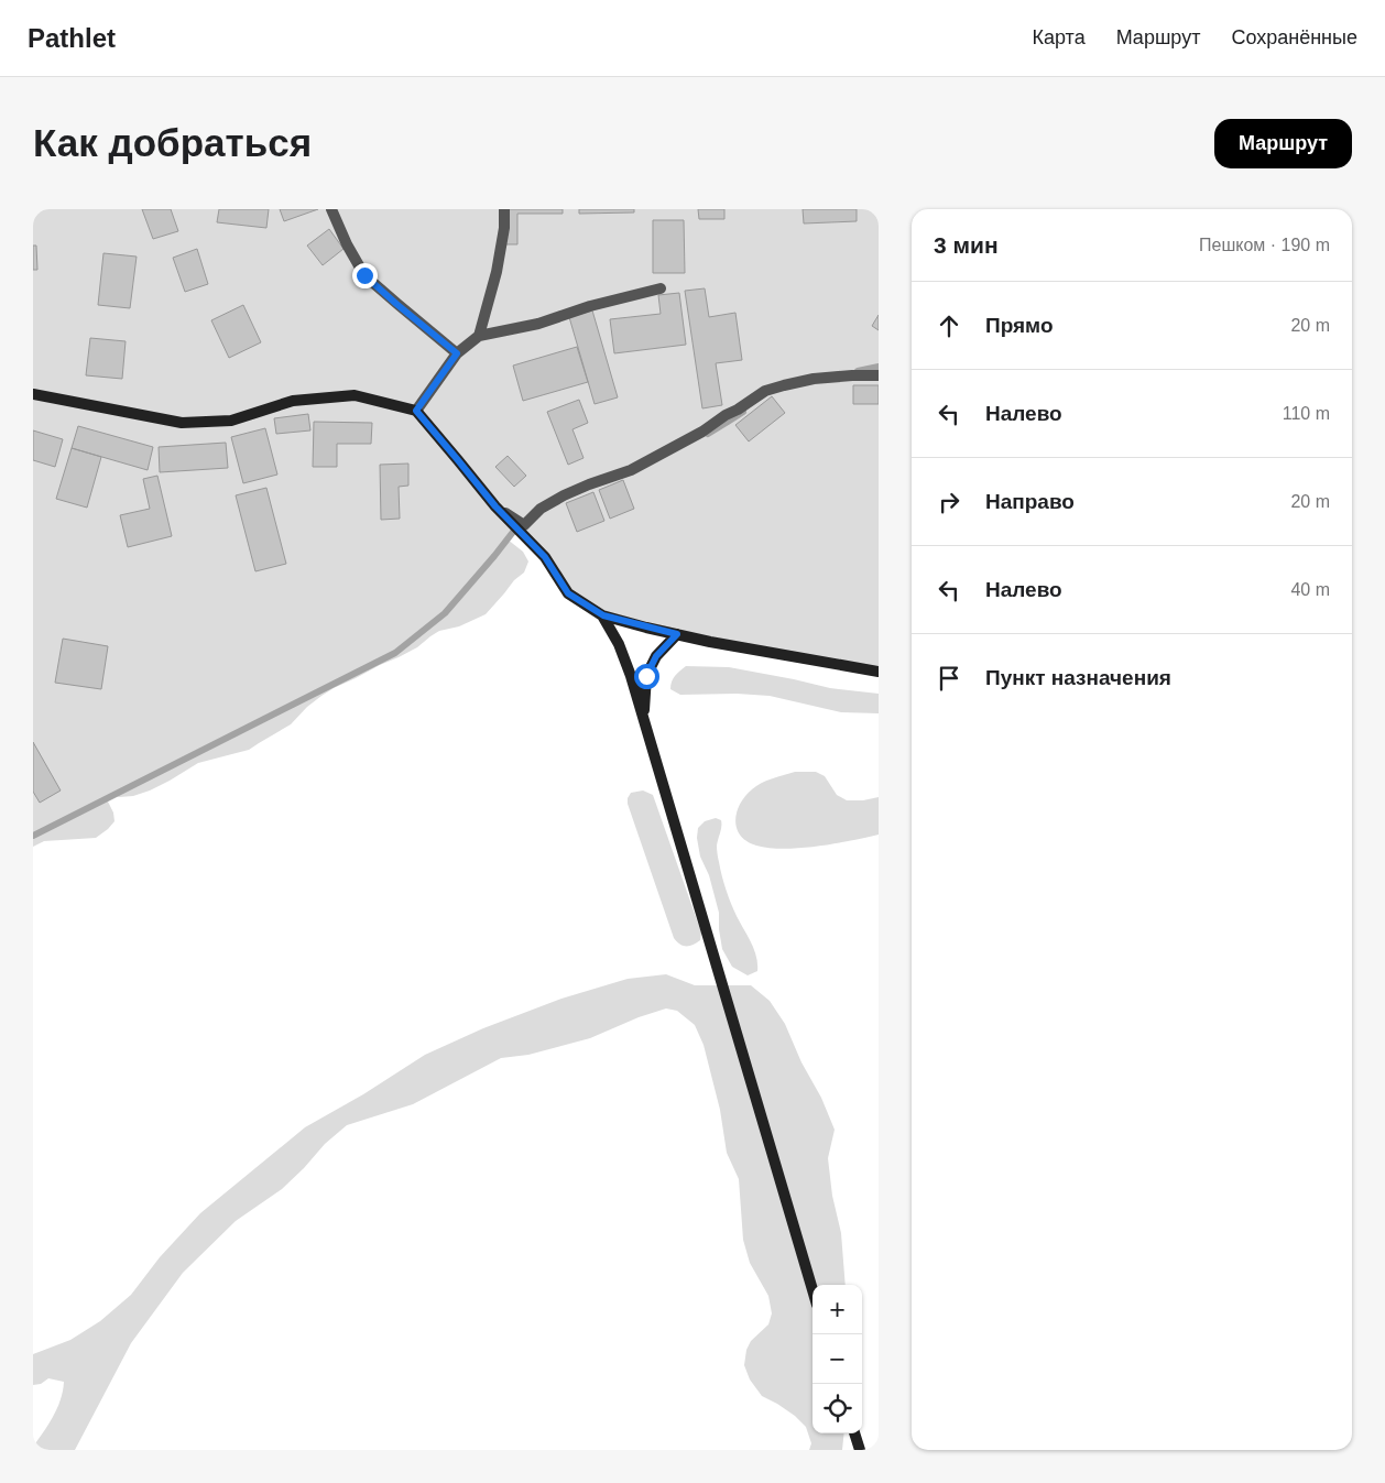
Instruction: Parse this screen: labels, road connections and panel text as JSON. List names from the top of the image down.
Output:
{
  "page": {
    "header": "Pathlet",
    "nav": ["Карта", "Маршрут", "Сохранённые"],
    "buttons": "Маршрут",
    "title": "Как добраться",
    "heading": ["3 мин", "Пешком · 190 m"],
    "list": [
      ["Прямо", "20 m"],
      ["Налево", "110 m"],
      ["Направо", "20 m"],
      ["Налево", "40 m"],
      "Пункт назначения"
    ],
    "map_buttons": ["+", "−"]
  }
}
